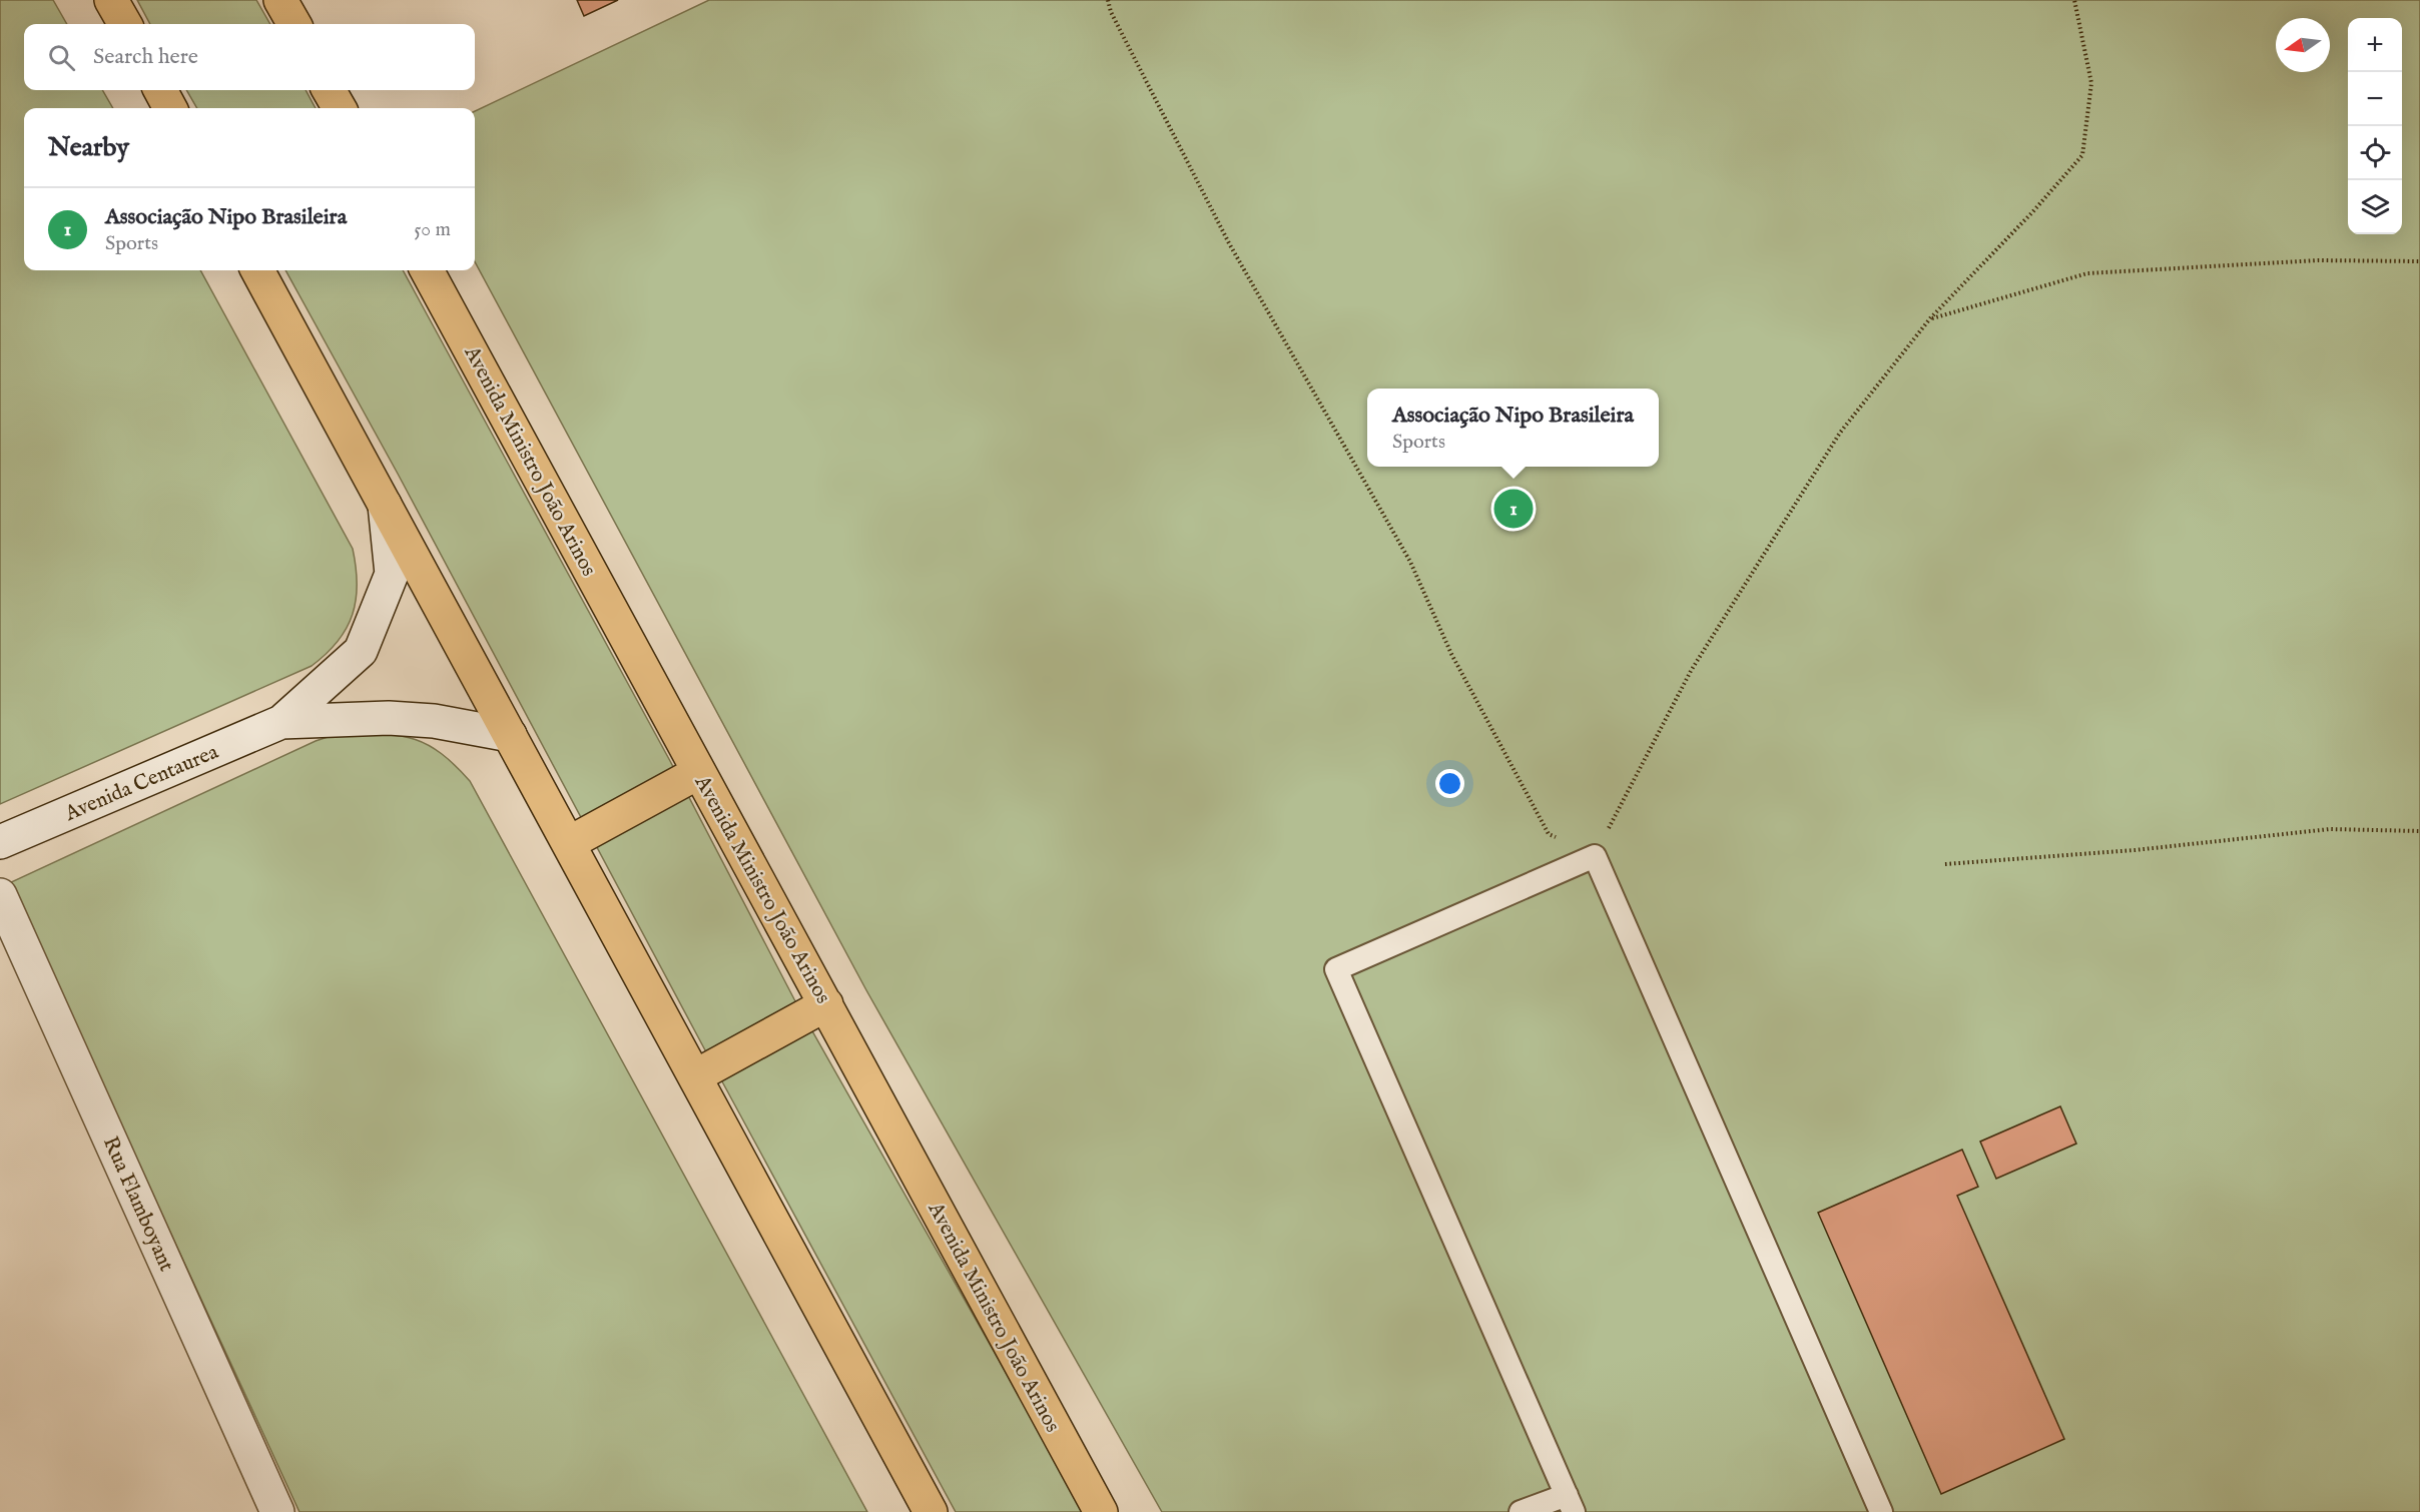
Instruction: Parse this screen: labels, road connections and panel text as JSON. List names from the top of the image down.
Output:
{
  "streets": {
    "main road": ["Avenida Ministro João Arinos"],
    "street": ["Avenida Centaurea", "Rua Flamboyant"]
  },
  "north": "left",
  "page": {
    "map_buttons": ["+", "−"],
    "search": "Search here",
    "heading": "Nearby",
    "list": [
      {
        "mark": "1",
        "name": "Associação Nipo Brasileira",
        "note": "Sports",
        "value": "50 m"
      }
    ],
    "popup": ["Associação Nipo Brasileira", "Sports"],
    "pins": "1"
  }
}
